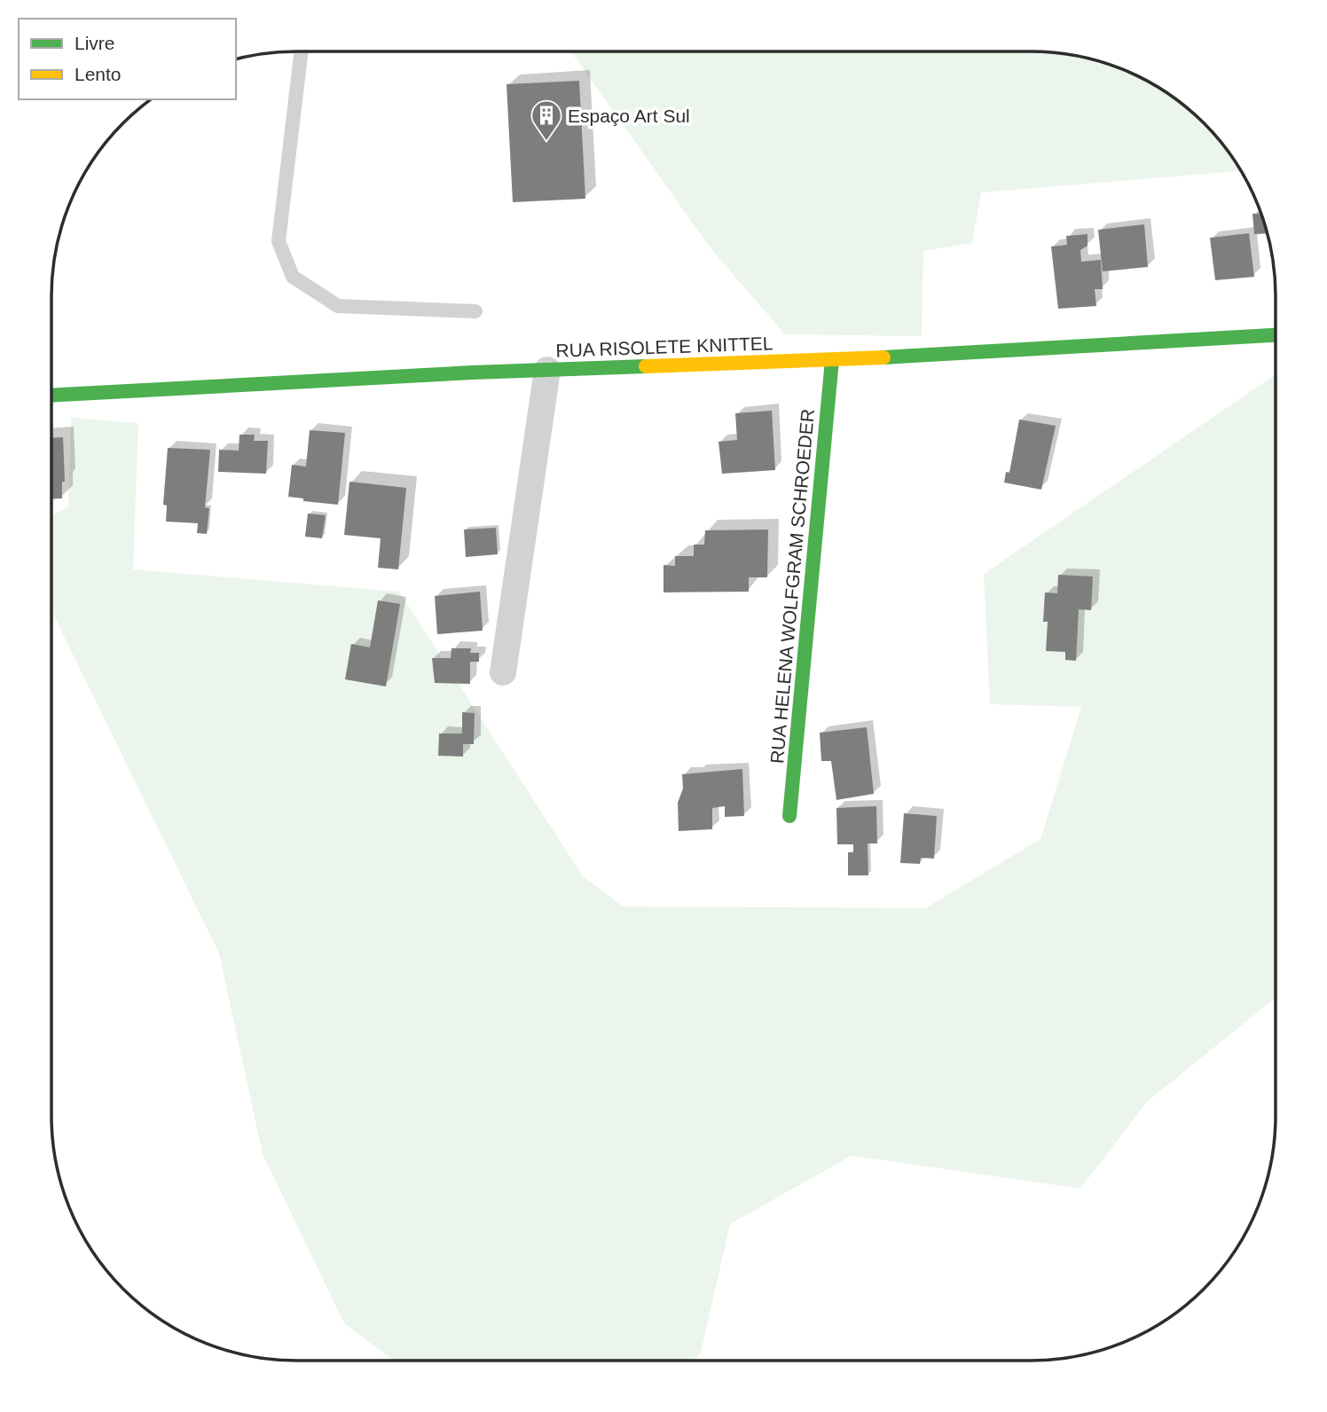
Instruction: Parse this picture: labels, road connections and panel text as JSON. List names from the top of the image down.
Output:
{
  "streets": {
    "street": ["RUA RISOLETE KNITTEL", "RUA HELENA WOLFGRAM SCHROEDER"]
  },
  "crossings": [
    ["RUA RISOLETE KNITTEL", "RUA HELENA WOLFGRAM SCHROEDER"]
  ],
  "places": {
    "building": ["Espaço Art Sul"]
  },
  "legend": ["Livre", "Lento"]
}
